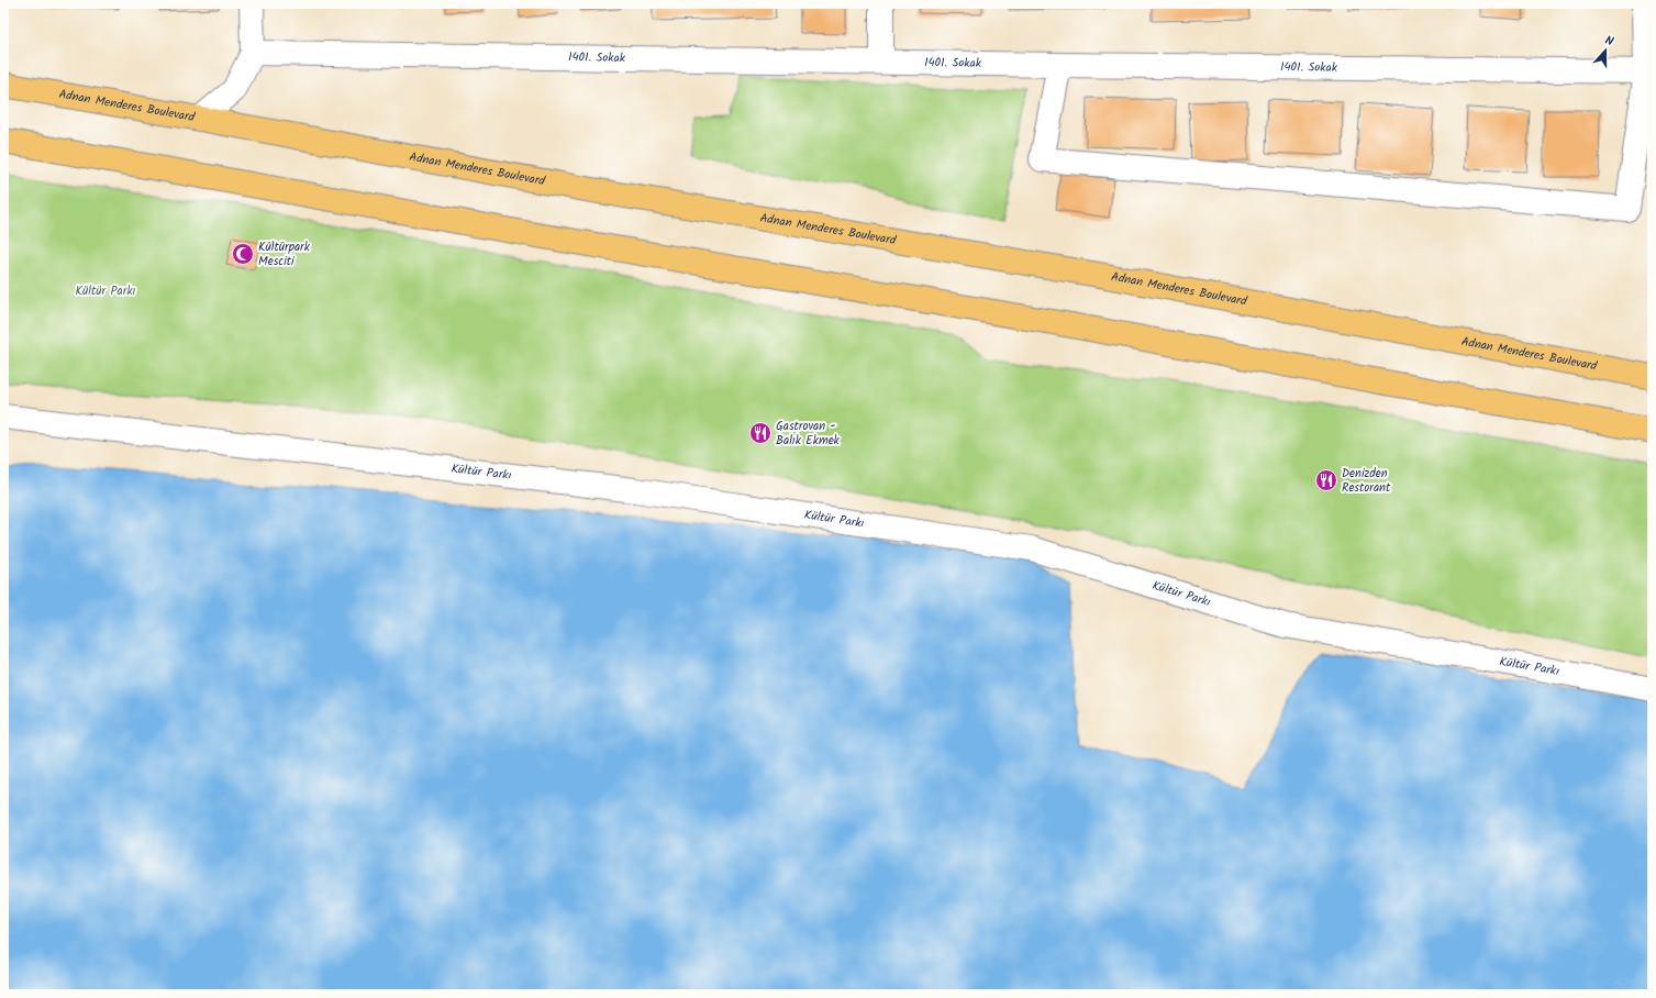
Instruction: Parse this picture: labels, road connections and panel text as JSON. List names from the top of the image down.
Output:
{
  "streets": {
    "main road": ["Adnan Menderes Boulevard"],
    "street": ["1401. Sokak", "Kültür Parkı"]
  },
  "parks": ["Kültür Parkı"],
  "places": {
    "mosque": ["Kültürpark Mesciti"],
    "restaurant": ["Gastrovan - Balık Ekmek", "Denizden Restorant"]
  },
  "north": "top"
}
